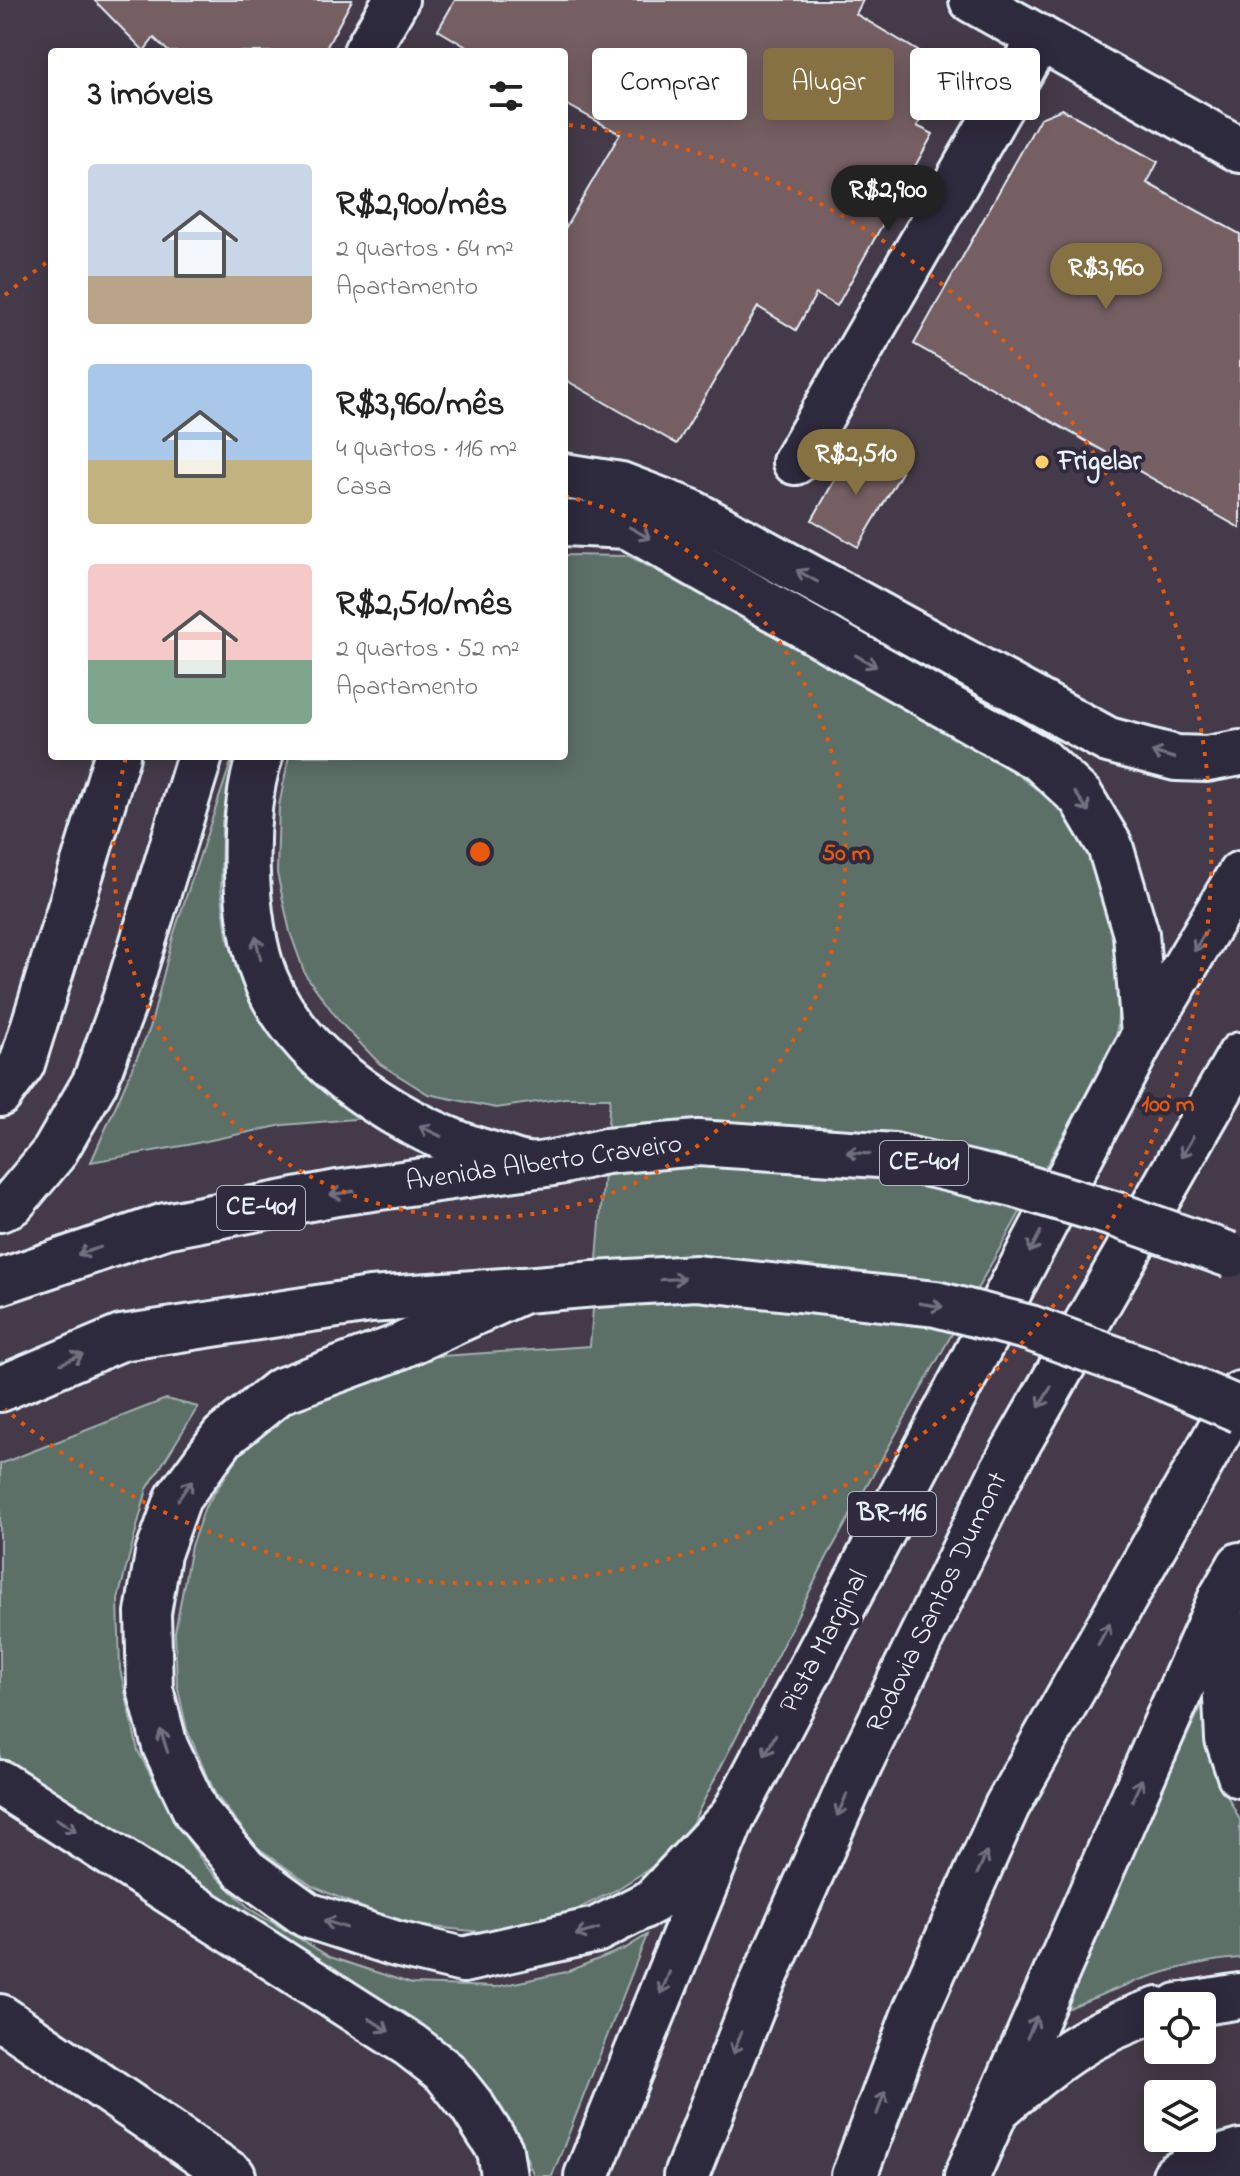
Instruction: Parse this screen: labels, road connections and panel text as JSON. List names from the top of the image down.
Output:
{
  "streets": {
    "main road": [
      "CE-401",
      "Avenida Alberto Craveiro",
      "BR-116",
      "Rodovia Santos Dumont",
      "Pista Marginal"
    ]
  },
  "places": ["Frigelar"],
  "page": {
    "chip": ["Comprar", "Alugar", "Filtros"],
    "heading": "3 imóveis",
    "list": [
      {
        "name": "R$2,900/mês",
        "note": "2 quartos · 64 m² · Apartamento"
      },
      {
        "name": "R$3,960/mês",
        "note": "4 quartos · 116 m² · Casa"
      },
      {
        "name": "R$2,510/mês",
        "note": "2 quartos · 52 m² · Apartamento"
      }
    ],
    "price": ["R$2,900", "R$3,960", "R$2,510"]
  },
  "rings": ["50 m", "100 m"]
}
